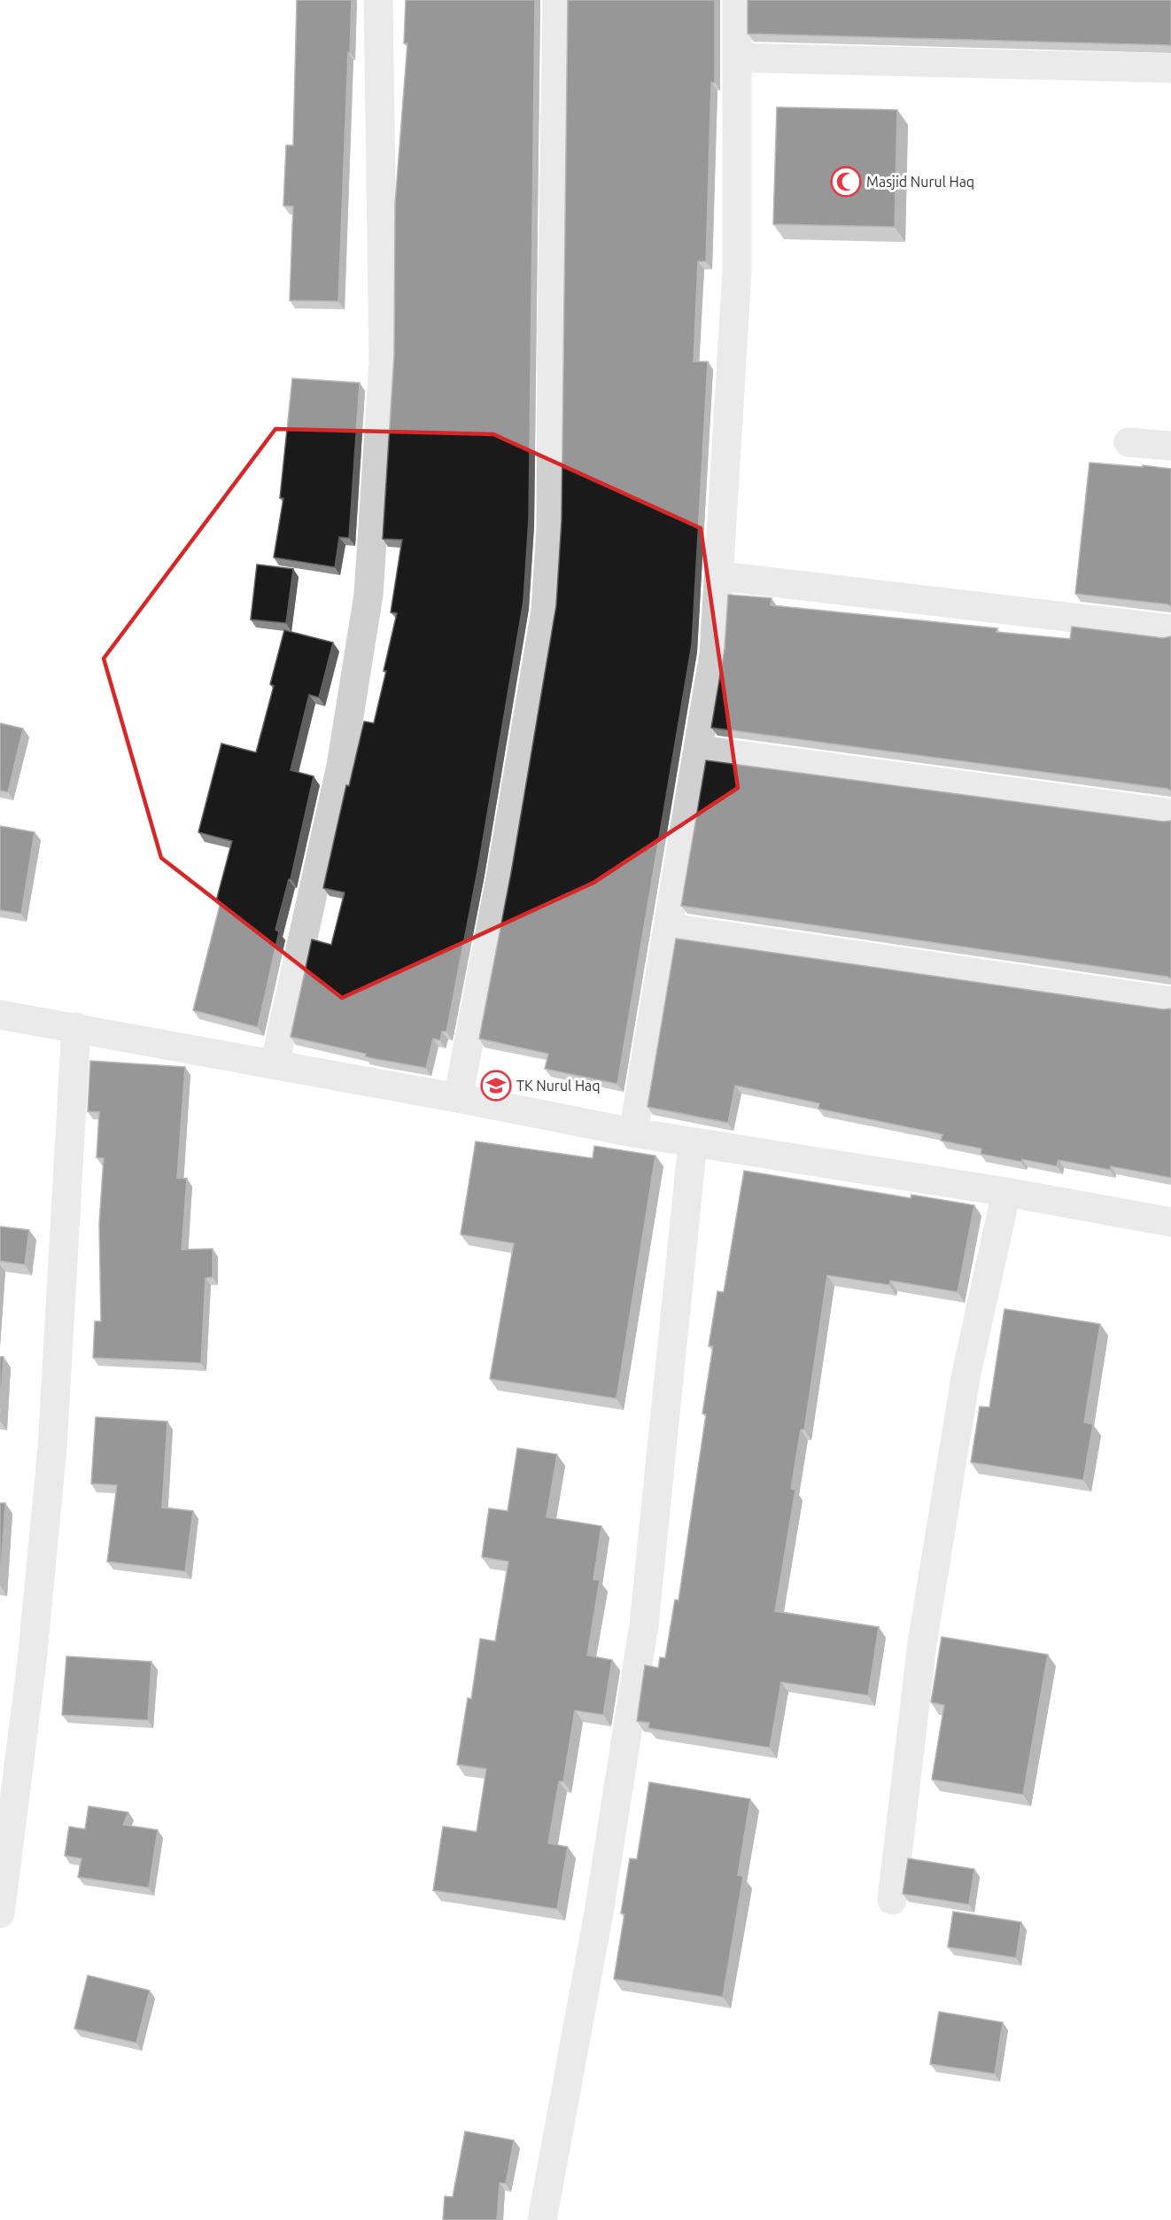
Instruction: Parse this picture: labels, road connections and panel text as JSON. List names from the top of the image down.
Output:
{
  "places": {
    "mosque": ["Masjid Nurul Haq"],
    "school or university": ["TK Nurul Haq"]
  }
}
